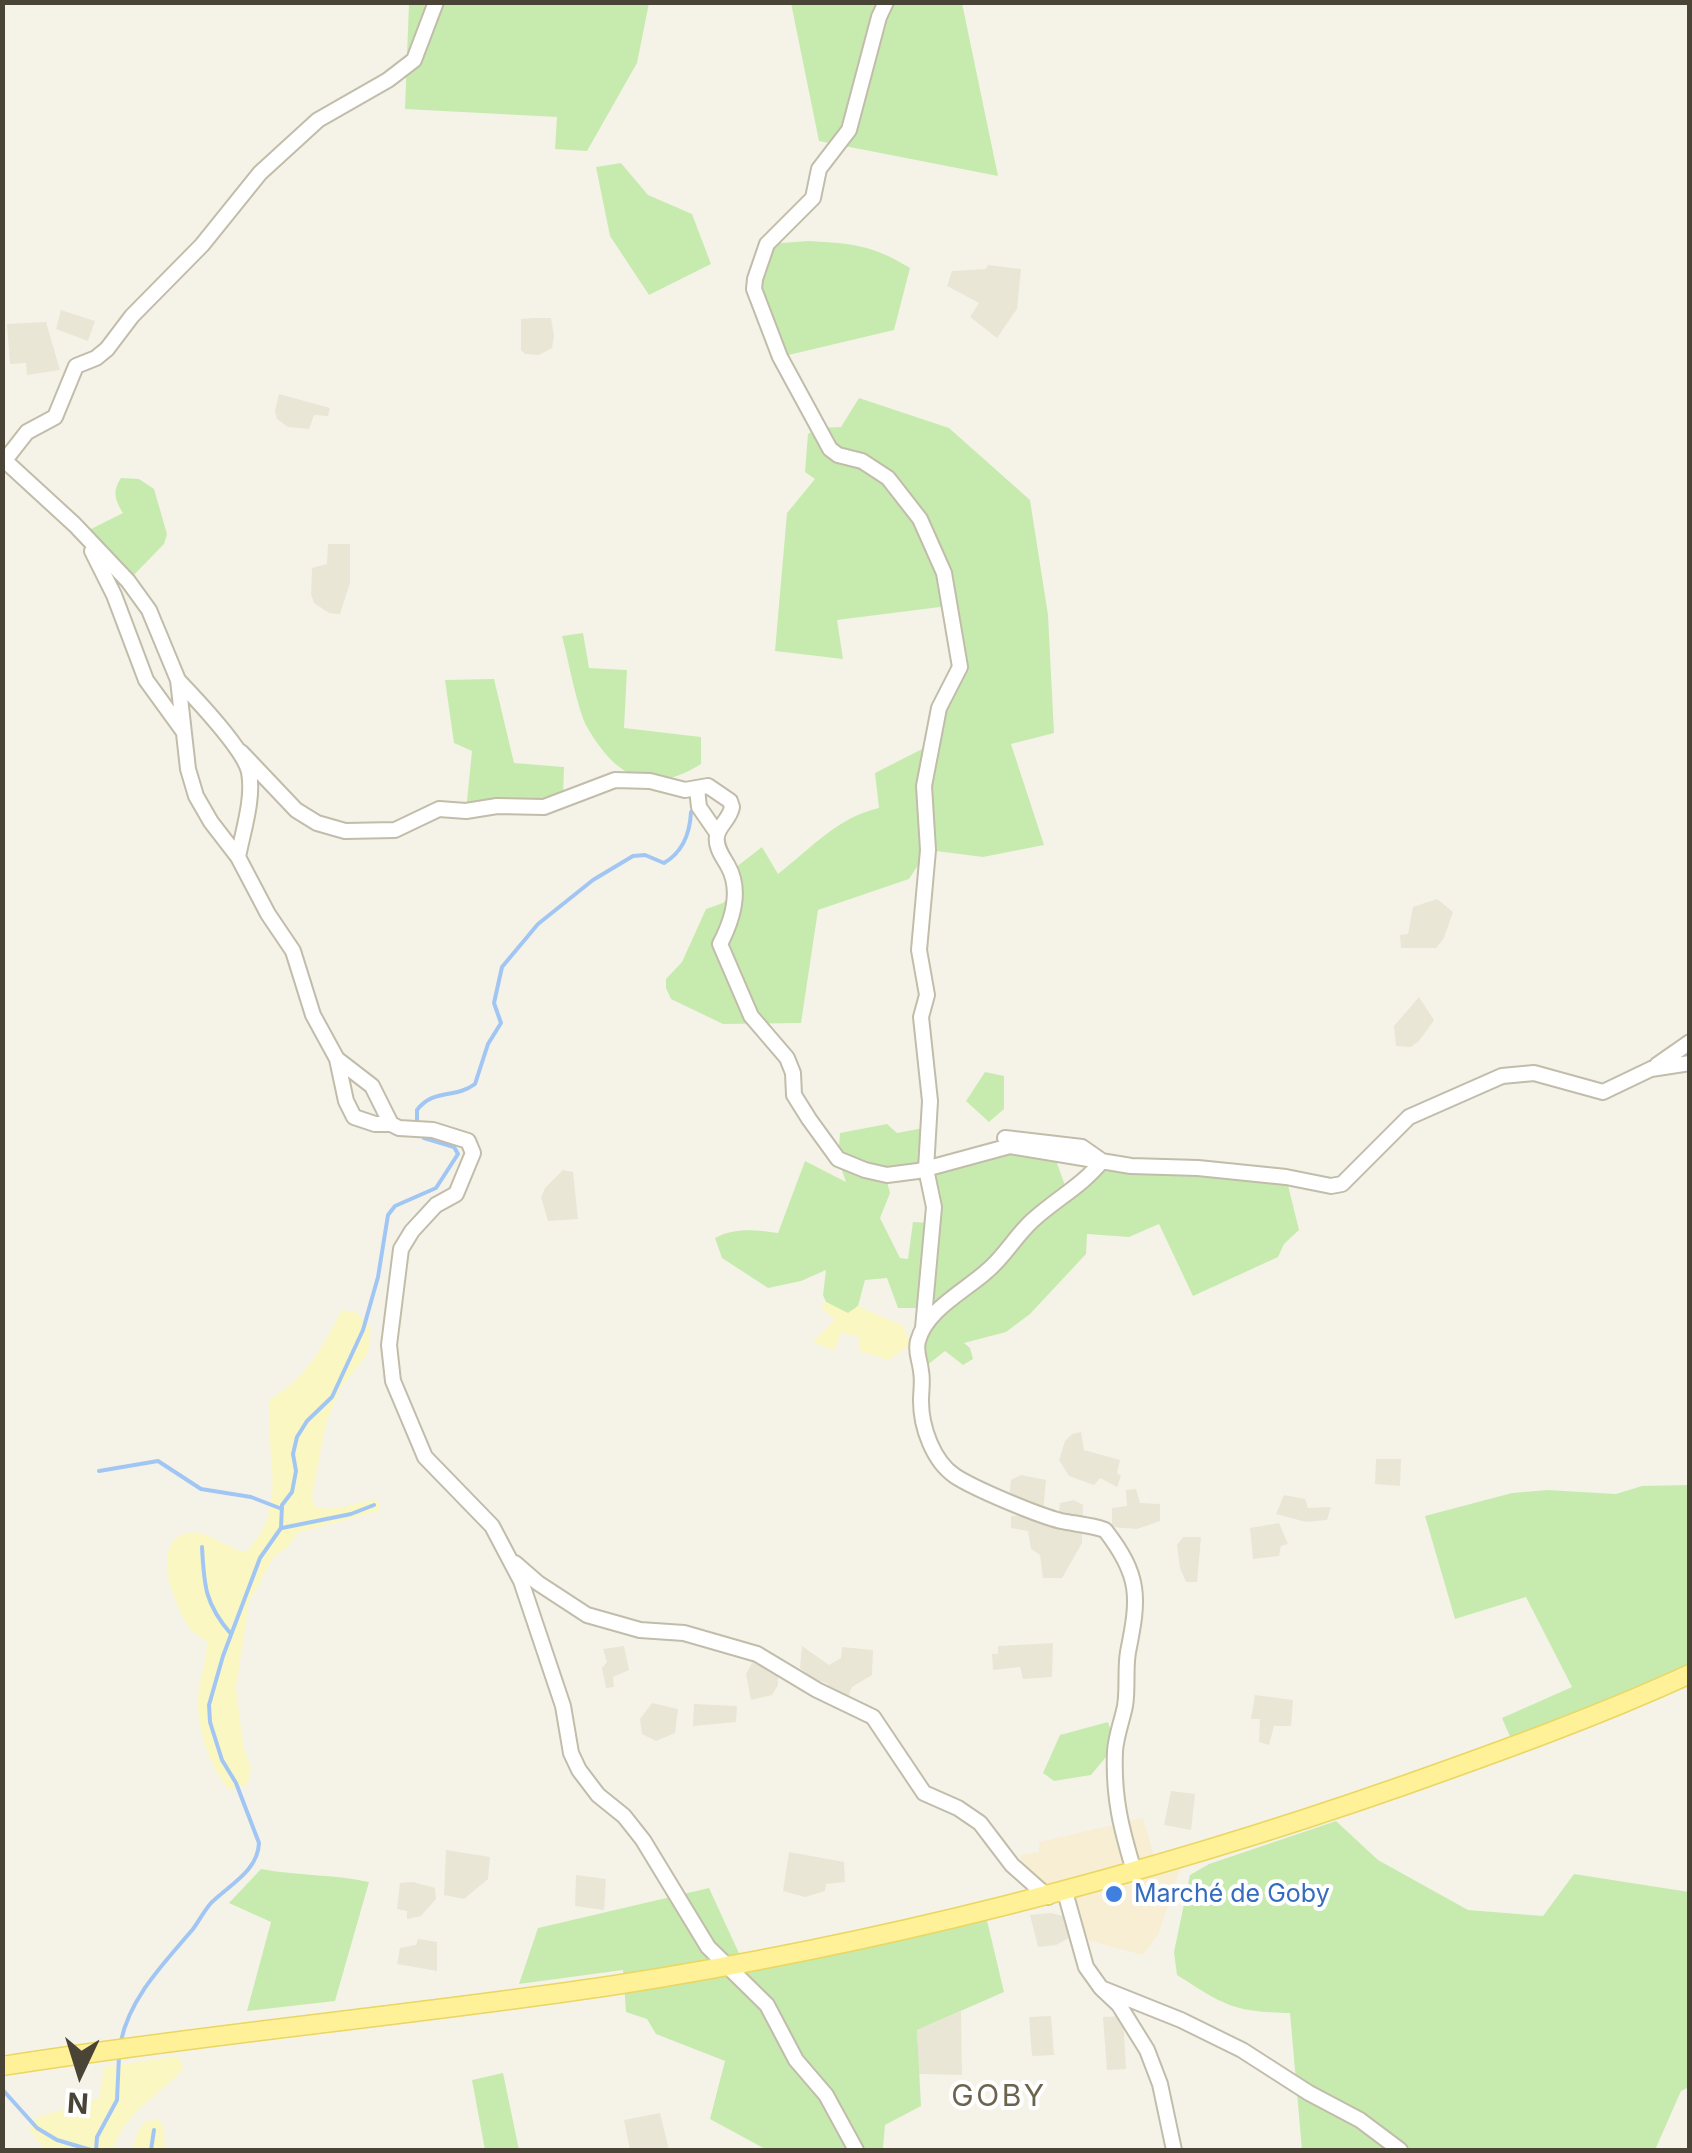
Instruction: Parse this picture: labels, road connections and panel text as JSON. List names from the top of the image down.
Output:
{
  "districts": ["GOBY"],
  "places": ["Marché de Goby"],
  "north": "bottom"
}
